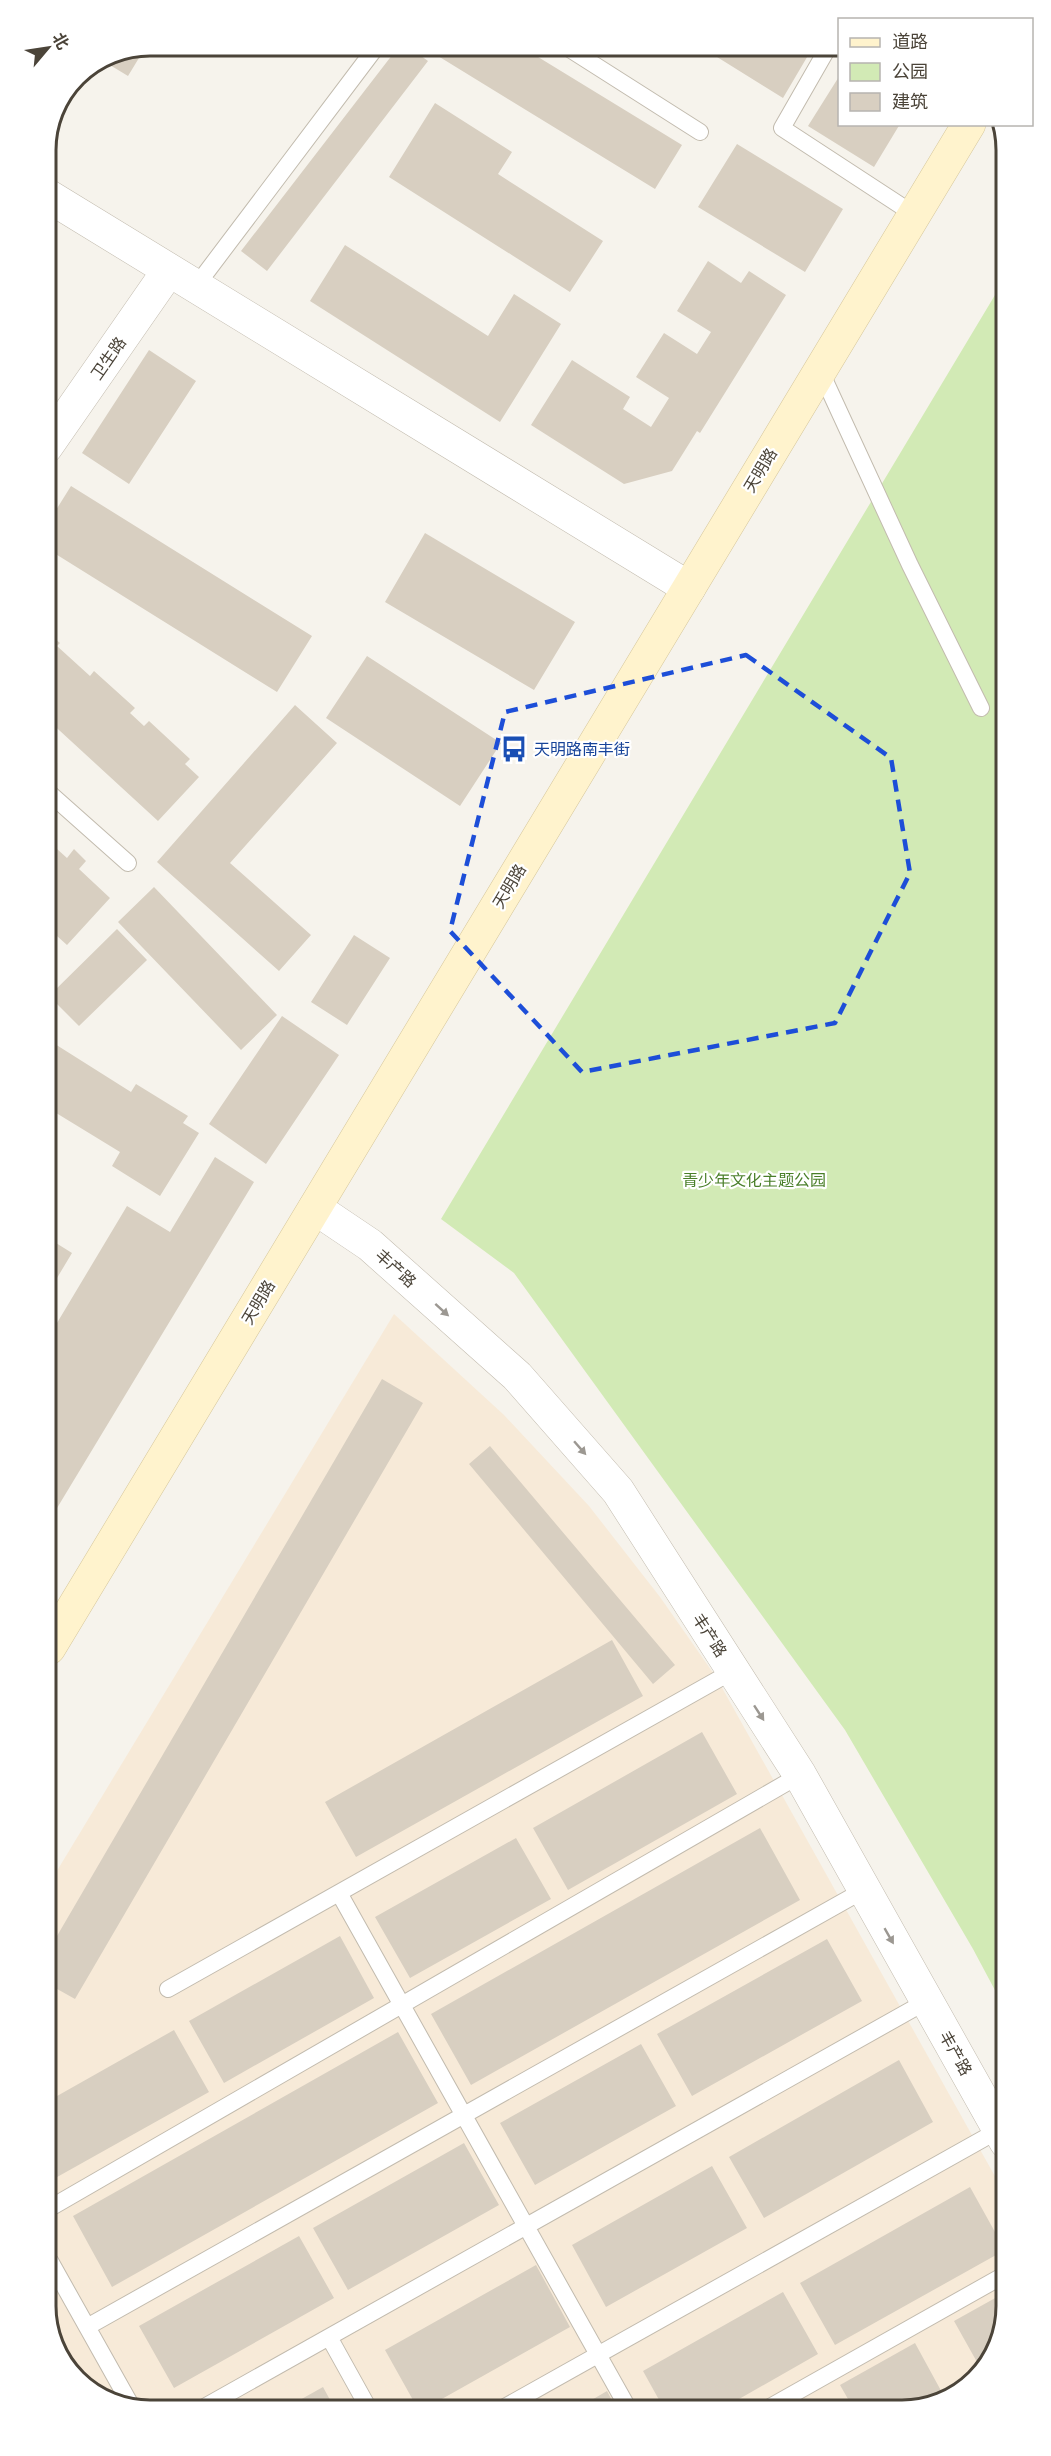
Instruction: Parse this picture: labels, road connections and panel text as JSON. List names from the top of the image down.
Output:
{
  "streets": {
    "street": ["卫生路", "天明路", "丰产路"]
  },
  "crossings": [
    ["天明路", "丰产路"]
  ],
  "one_way": ["丰产路"],
  "parks": ["青少年文化主题公园"],
  "places": {
    "bus stop": ["天明路南丰街"]
  },
  "legend": ["道路", "公园", "建筑"],
  "north": "top right"
}
